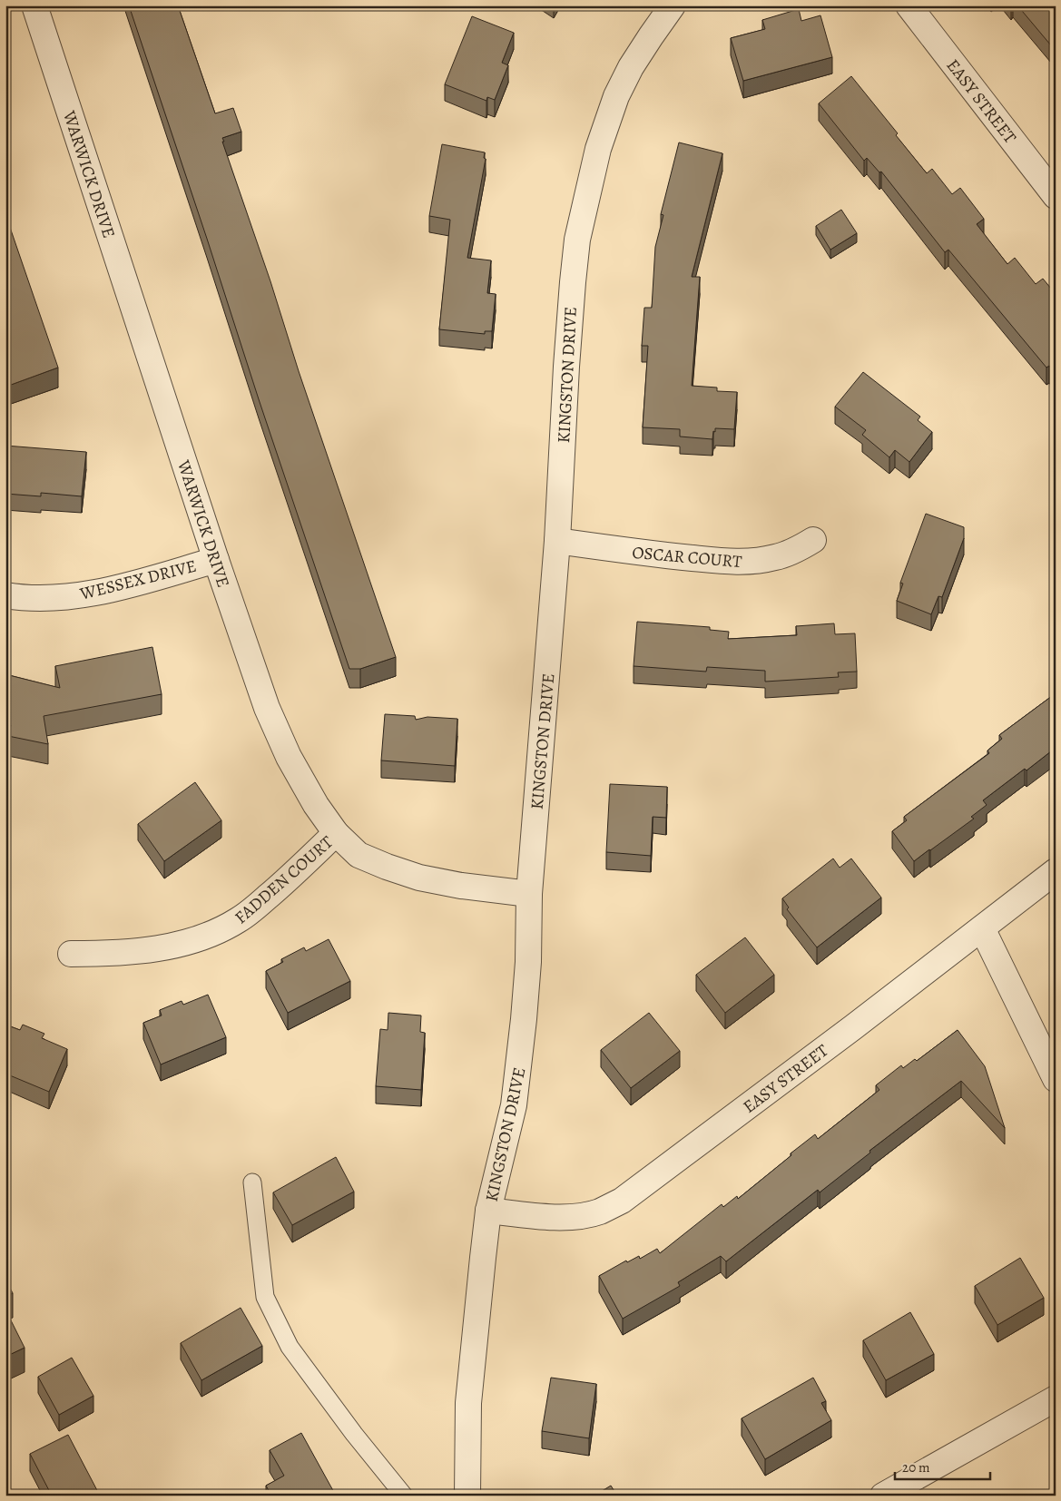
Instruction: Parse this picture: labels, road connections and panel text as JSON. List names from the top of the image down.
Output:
{
  "streets": {
    "street": [
      "EASY STREET",
      "WARWICK DRIVE",
      "KINGSTON DRIVE",
      "OSCAR COURT",
      "WESSEX DRIVE",
      "FADDEN COURT"
    ]
  },
  "crossings": [
    ["EASY STREET", "KINGSTON DRIVE"],
    ["WARWICK DRIVE", "KINGSTON DRIVE"],
    ["WARWICK DRIVE", "WESSEX DRIVE"],
    ["WARWICK DRIVE", "FADDEN COURT"],
    ["KINGSTON DRIVE", "OSCAR COURT"]
  ],
  "scale_bar": "20 m"
}
